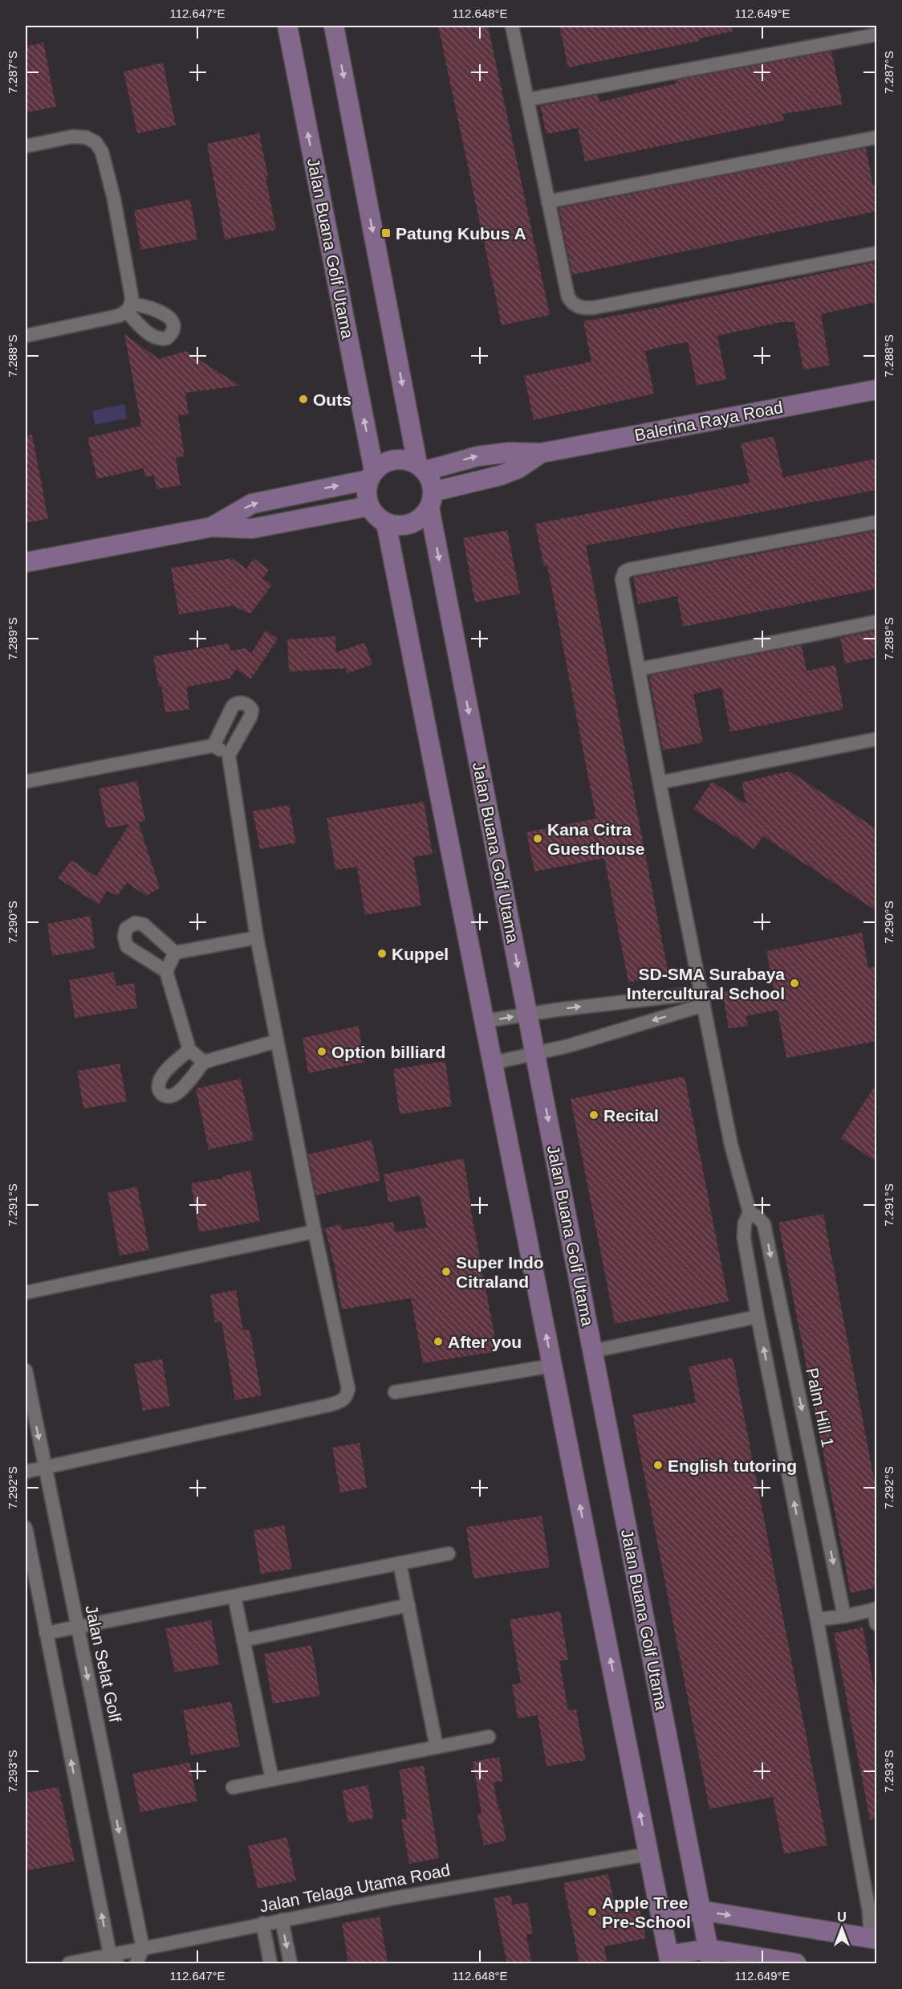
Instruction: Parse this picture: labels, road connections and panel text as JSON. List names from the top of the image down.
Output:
{
  "streets": {
    "main road": ["Jalan Buana Golf Utama", "Balerina Raya Road"],
    "street": ["Palm Hill 1", "Jalan Selat Golf", "Jalan Telaga Utama Road"]
  },
  "crossings": [
    ["Jalan Buana Golf Utama", "Balerina Raya Road"],
    ["Jalan Selat Golf", "Jalan Telaga Utama Road"]
  ],
  "places": {
    "transit": ["Patung Kubus A"],
    "other": [
      "Outs",
      "Kana Citra Guesthouse",
      "Kuppel",
      "SD-SMA Surabaya Intercultural School",
      "Option billiard",
      "Recital",
      "Super Indo Citraland",
      "After you",
      "English tutoring",
      "Apple Tree Pre-School"
    ]
  },
  "north": "top",
  "coordinates": [
    "112.647°E",
    "112.648°E",
    "112.649°E",
    "7.287°S",
    "7.288°S",
    "7.289°S",
    "7.290°S",
    "7.291°S",
    "7.292°S",
    "7.293°S"
  ]
}
